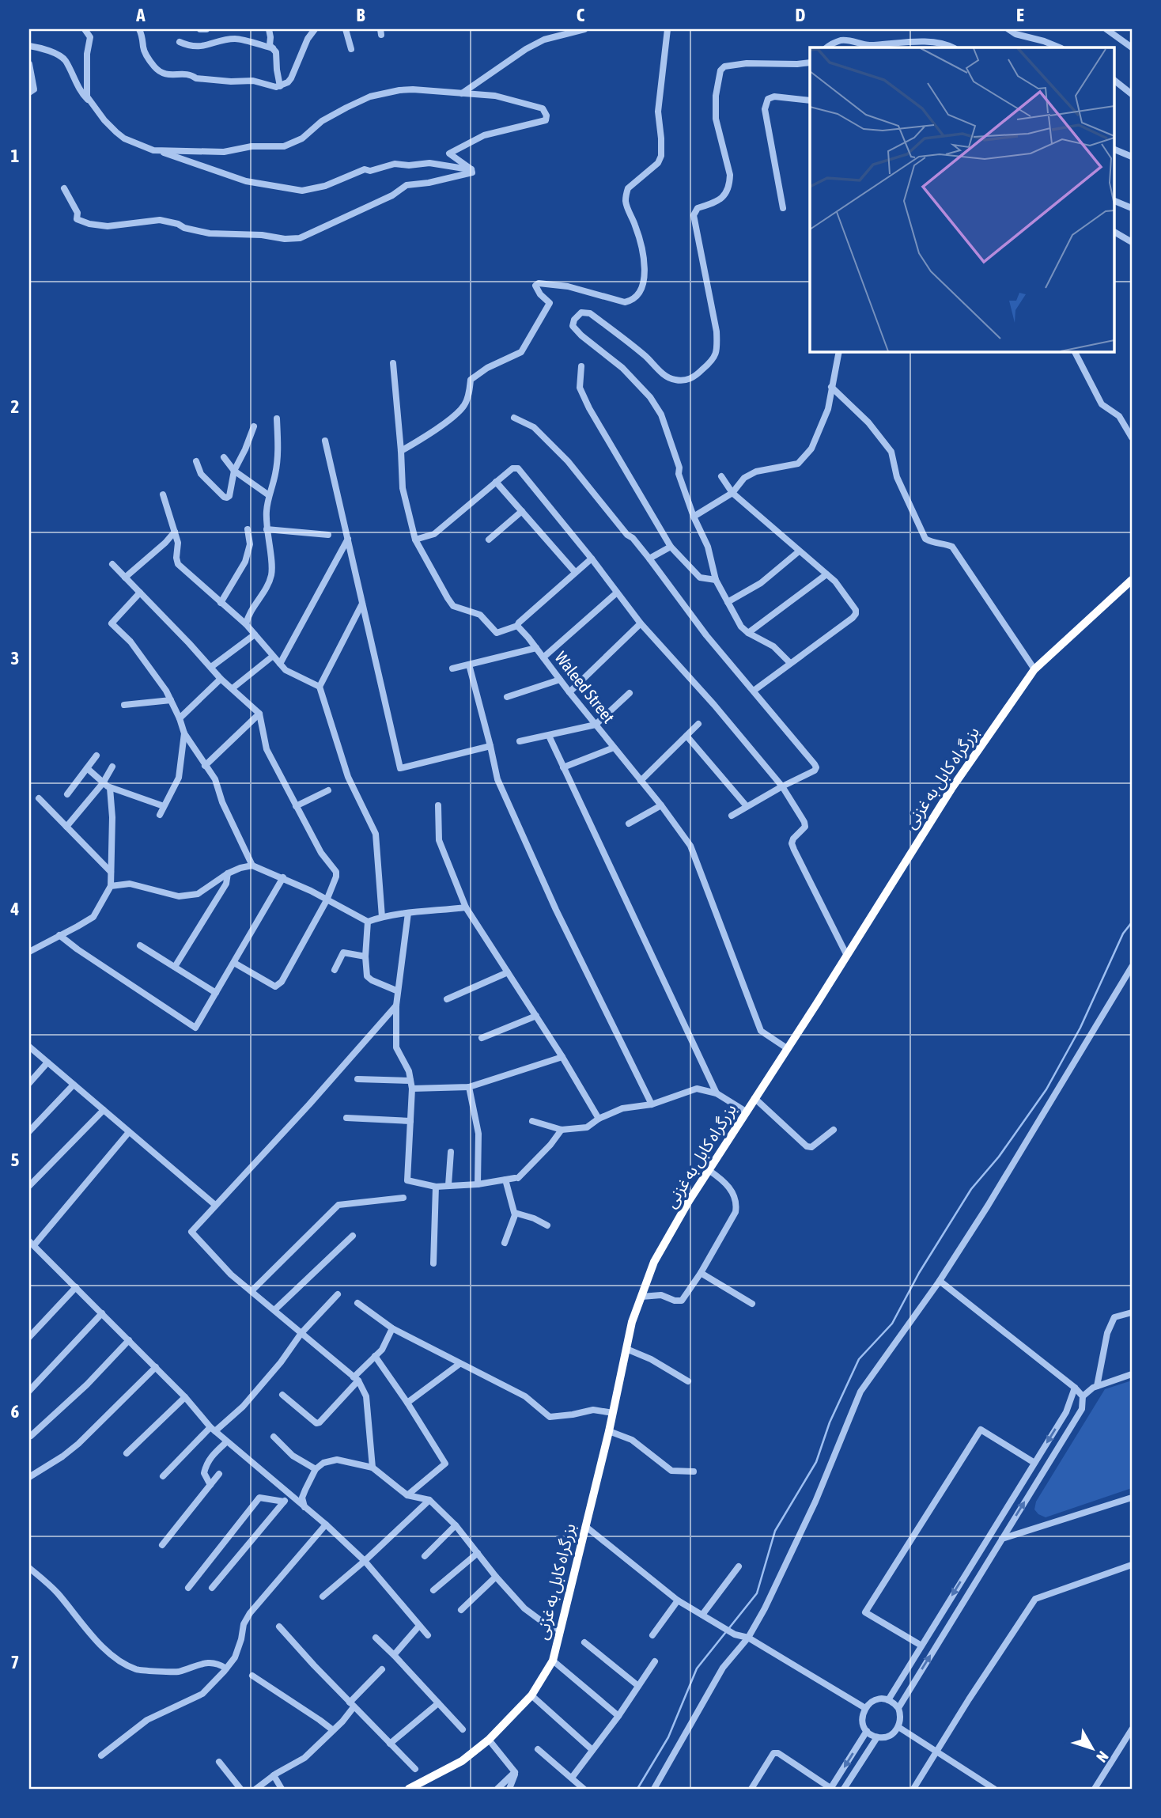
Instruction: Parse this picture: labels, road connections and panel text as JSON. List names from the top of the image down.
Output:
{
  "streets": {
    "highway": ["بزرگراه کابل به غزنی"],
    "street": ["Waleed Street"]
  },
  "crossings": [
    ["Waleed Street", "بزرگراه کابل به غزنی"]
  ],
  "north": "bottom right",
  "grid": {
    "columns": [
      "A",
      "B",
      "C",
      "D",
      "E"
    ],
    "rows": [
      "1",
      "2",
      "3",
      "4",
      "5",
      "6",
      "7"
    ]
  }
}
